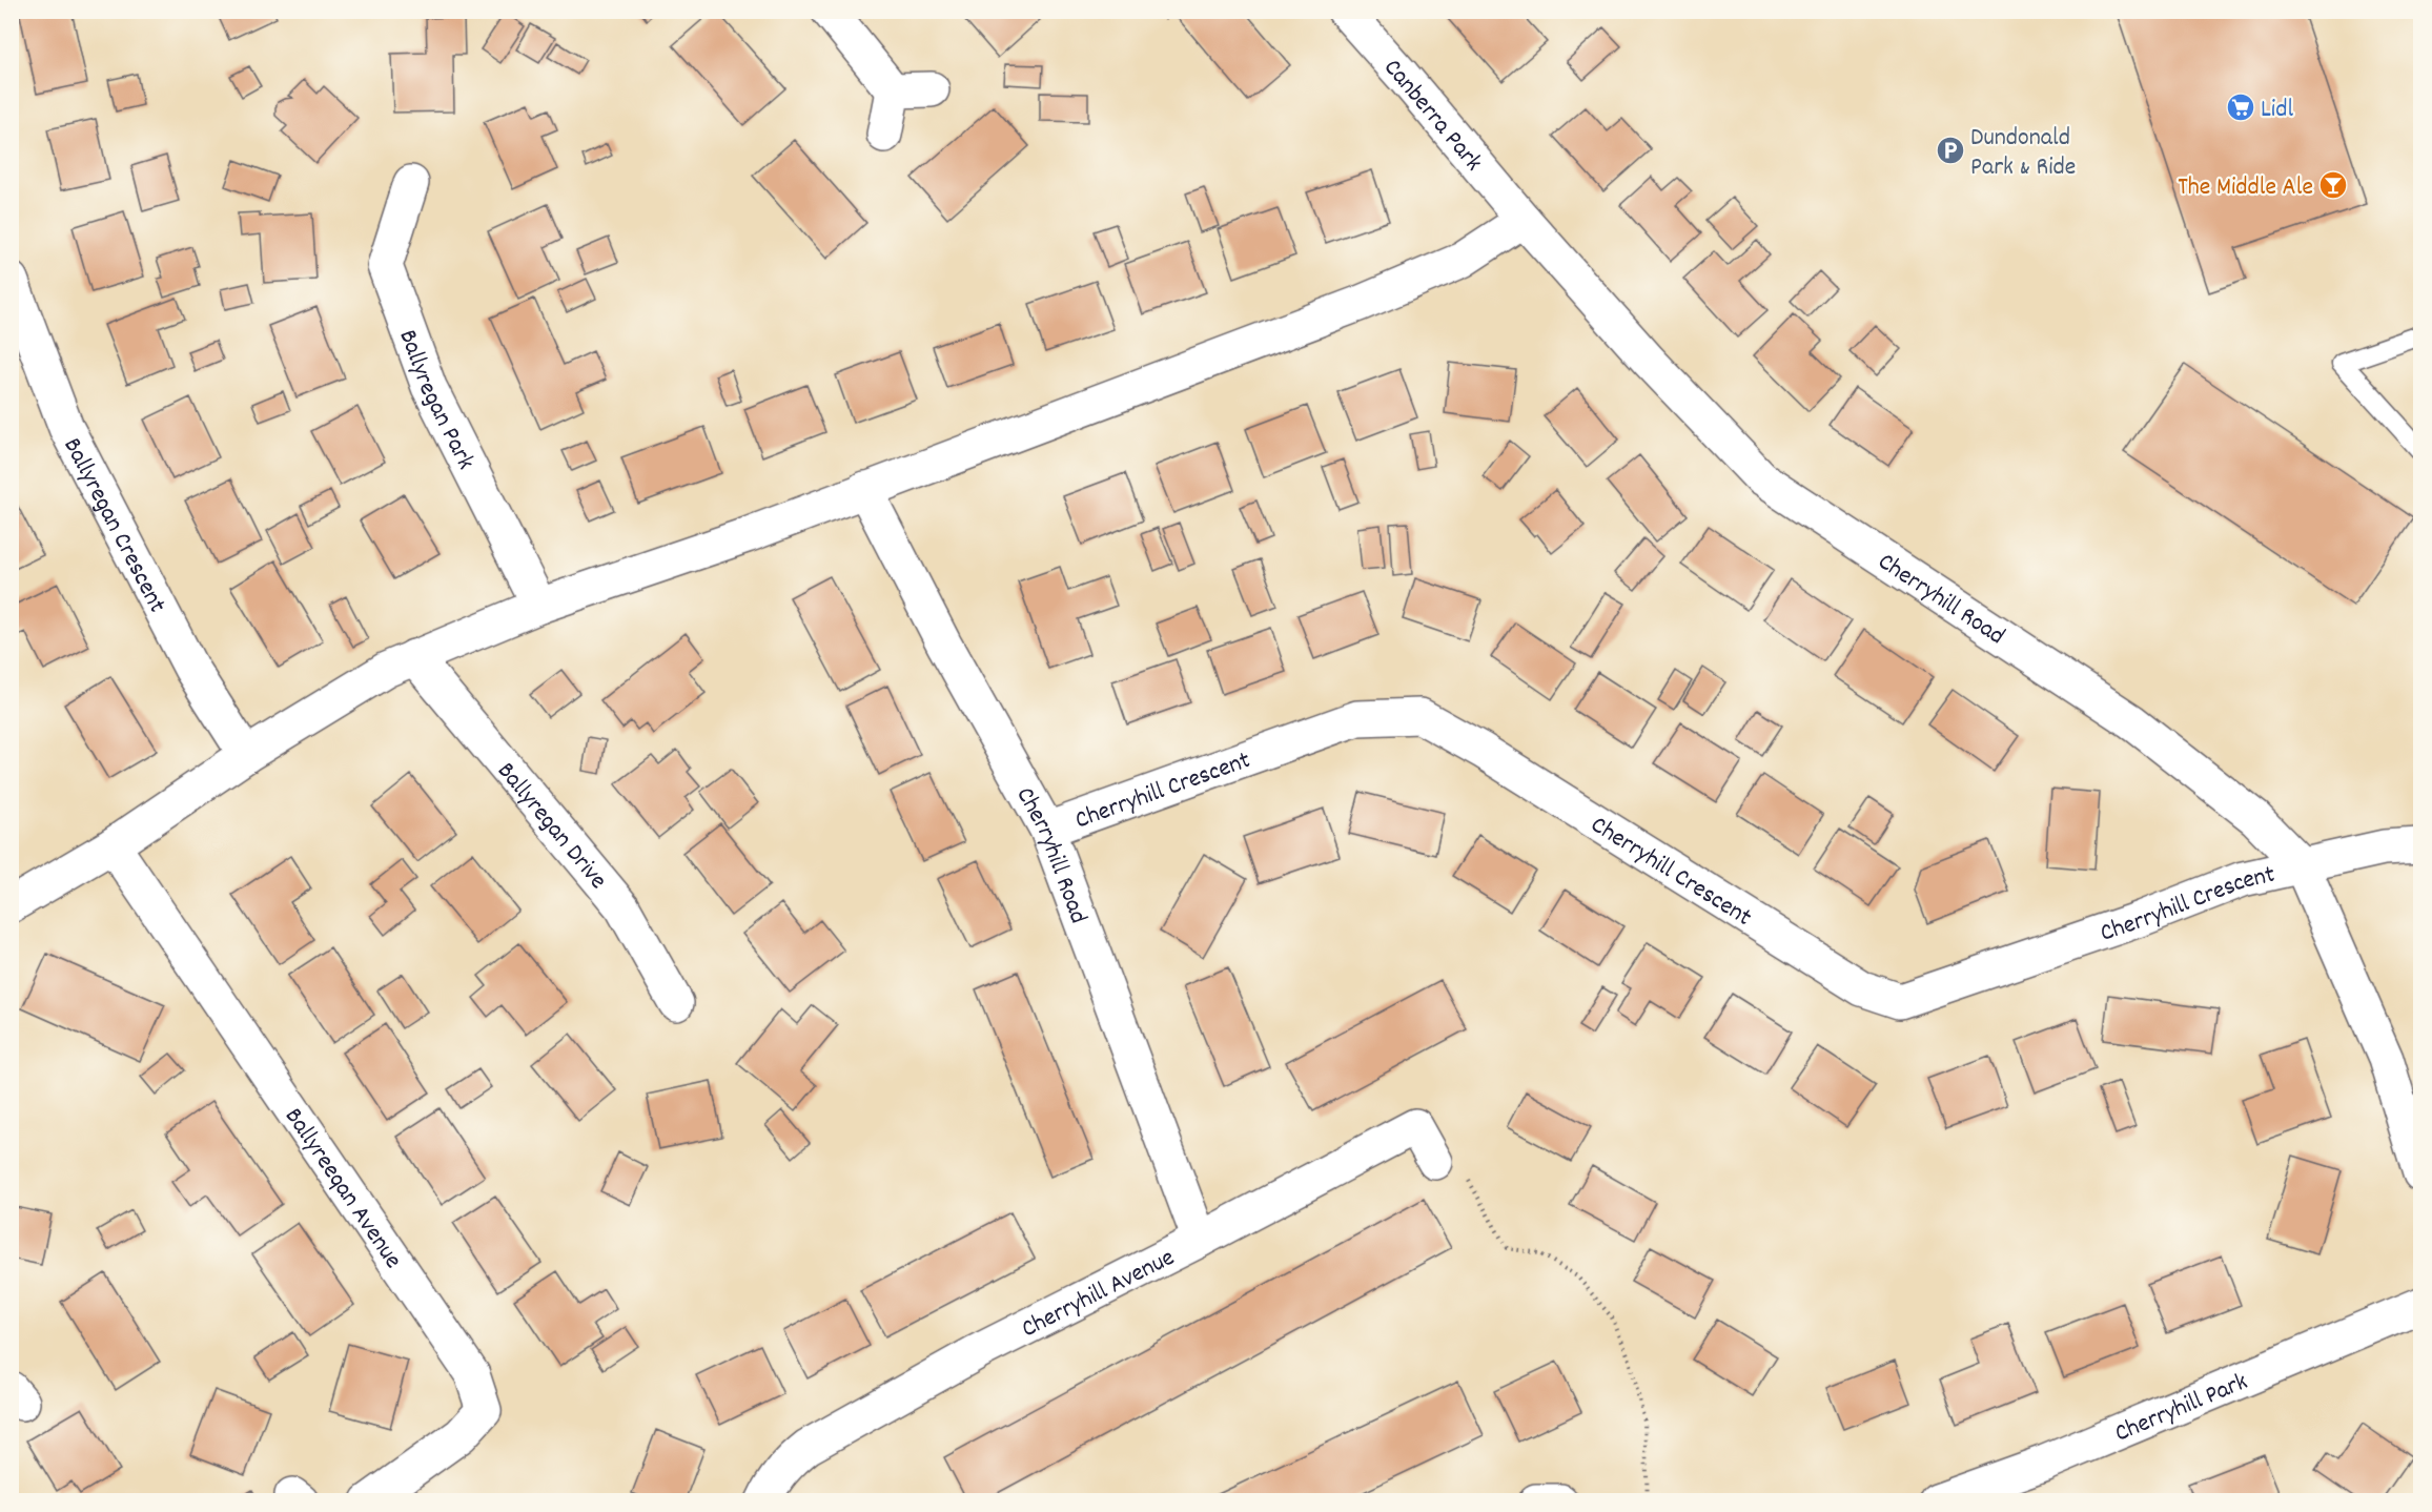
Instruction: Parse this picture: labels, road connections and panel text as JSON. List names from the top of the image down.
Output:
{
  "streets": {
    "street": [
      "Canberra Park",
      "Ballyregan Park",
      "Ballyregan Crescent",
      "Cherryhill Road",
      "Cherryhill Crescent",
      "Ballyregan Drive",
      "Ballyreeqan Avenue",
      "Cherryhill Avenue",
      "Cherryhill Park"
    ]
  },
  "crossings": [
    ["Canberra Park", "Cherryhill Road"],
    ["Cherryhill Road", "Cherryhill Crescent"],
    ["Cherryhill Road", "Cherryhill Avenue"]
  ],
  "places": {
    "supermarket": ["Lidl"],
    "parking": ["Dundonald Park & Ride"],
    "bar": ["The Middle Ale"]
  }
}
